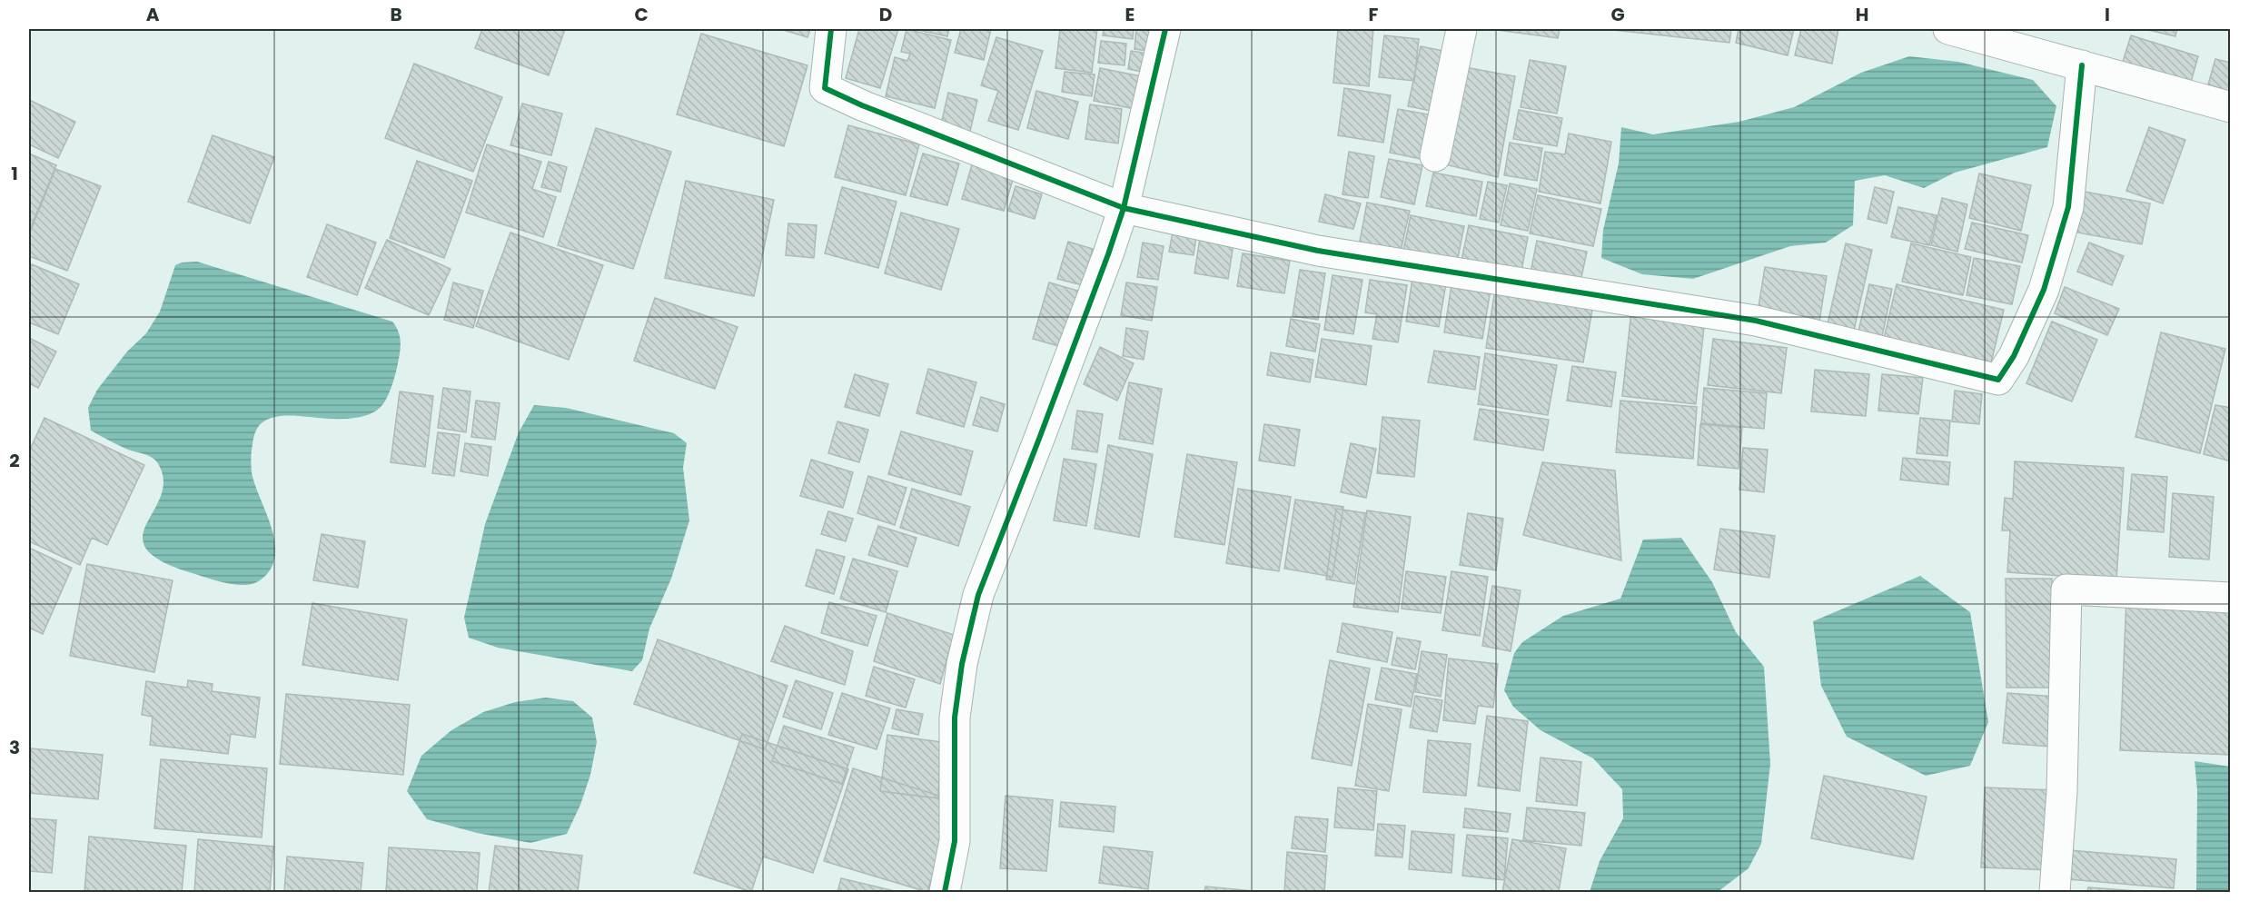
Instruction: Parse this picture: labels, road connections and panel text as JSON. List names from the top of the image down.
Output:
{
  "grid": {
    "columns": [
      "A",
      "B",
      "C",
      "D",
      "E",
      "F",
      "G",
      "H",
      "I"
    ],
    "rows": ["1", "2", "3"]
  }
}
